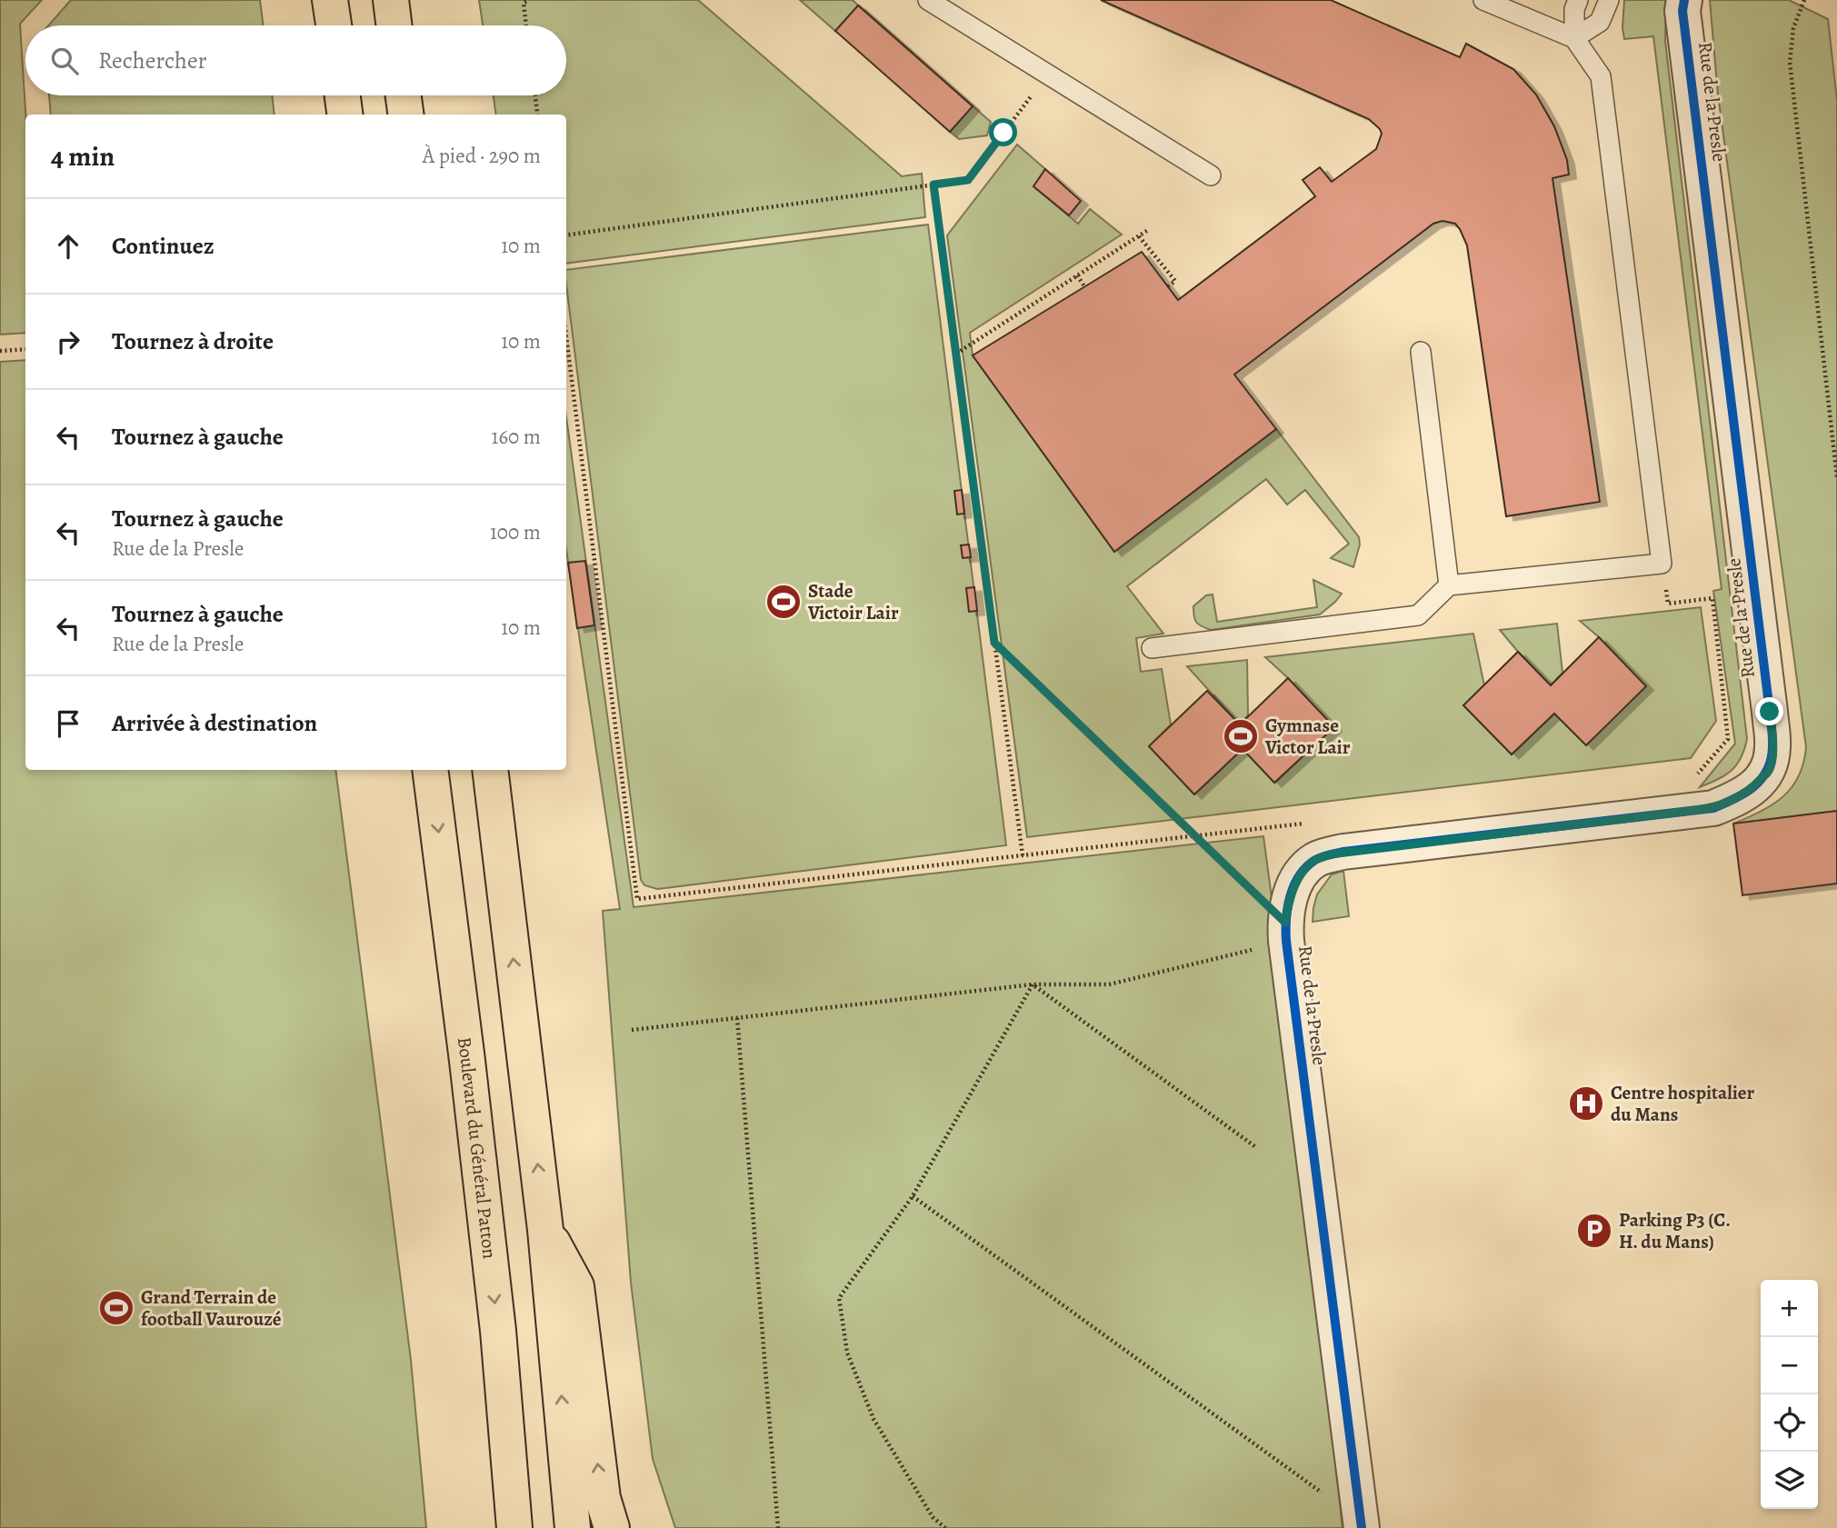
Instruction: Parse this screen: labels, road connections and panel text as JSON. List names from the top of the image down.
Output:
{
  "streets": {
    "highway": ["Boulevard du Général Patton"],
    "street": ["Rue de la Presle"]
  },
  "places": {
    "sports": ["Stade Victoir Lair", "Gymnase Victor Lair", "Grand Terrain de football Vaurouzé"],
    "hospital": ["Centre hospitalier du Mans"],
    "parking": ["Parking P3 (C. H. du Mans)"]
  },
  "page": {
    "search": "Rechercher",
    "heading": ["4 min", "À pied · 290 m"],
    "list": [
      ["Continuez", "10 m"],
      ["Tournez à droite", "10 m"],
      ["Tournez à gauche", "160 m"],
      ["Tournez à gauche", "Rue de la Presle", "100 m"],
      ["Tournez à gauche", "Rue de la Presle", "10 m"],
      "Arrivée à destination"
    ],
    "map_buttons": ["+", "−"]
  }
}
